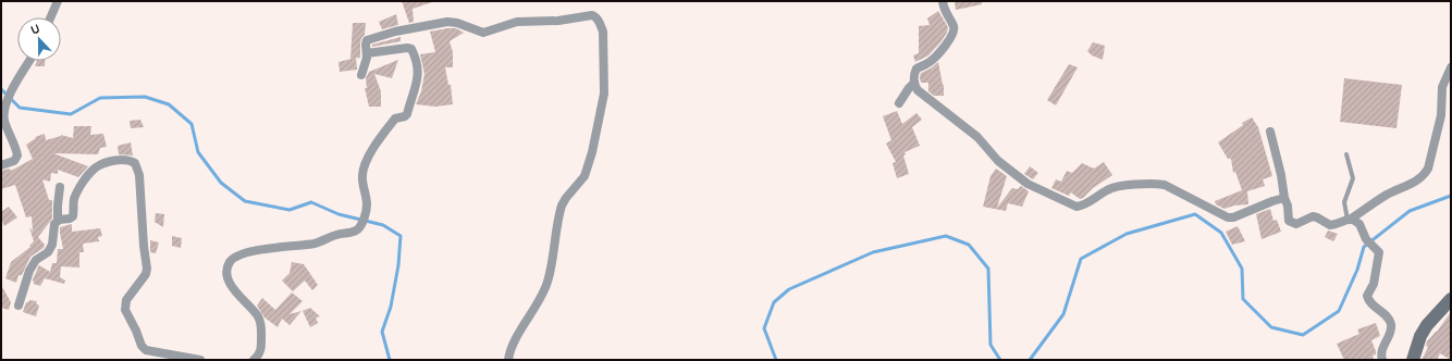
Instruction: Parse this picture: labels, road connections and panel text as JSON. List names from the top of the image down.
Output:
{
  "north": "top"
}
